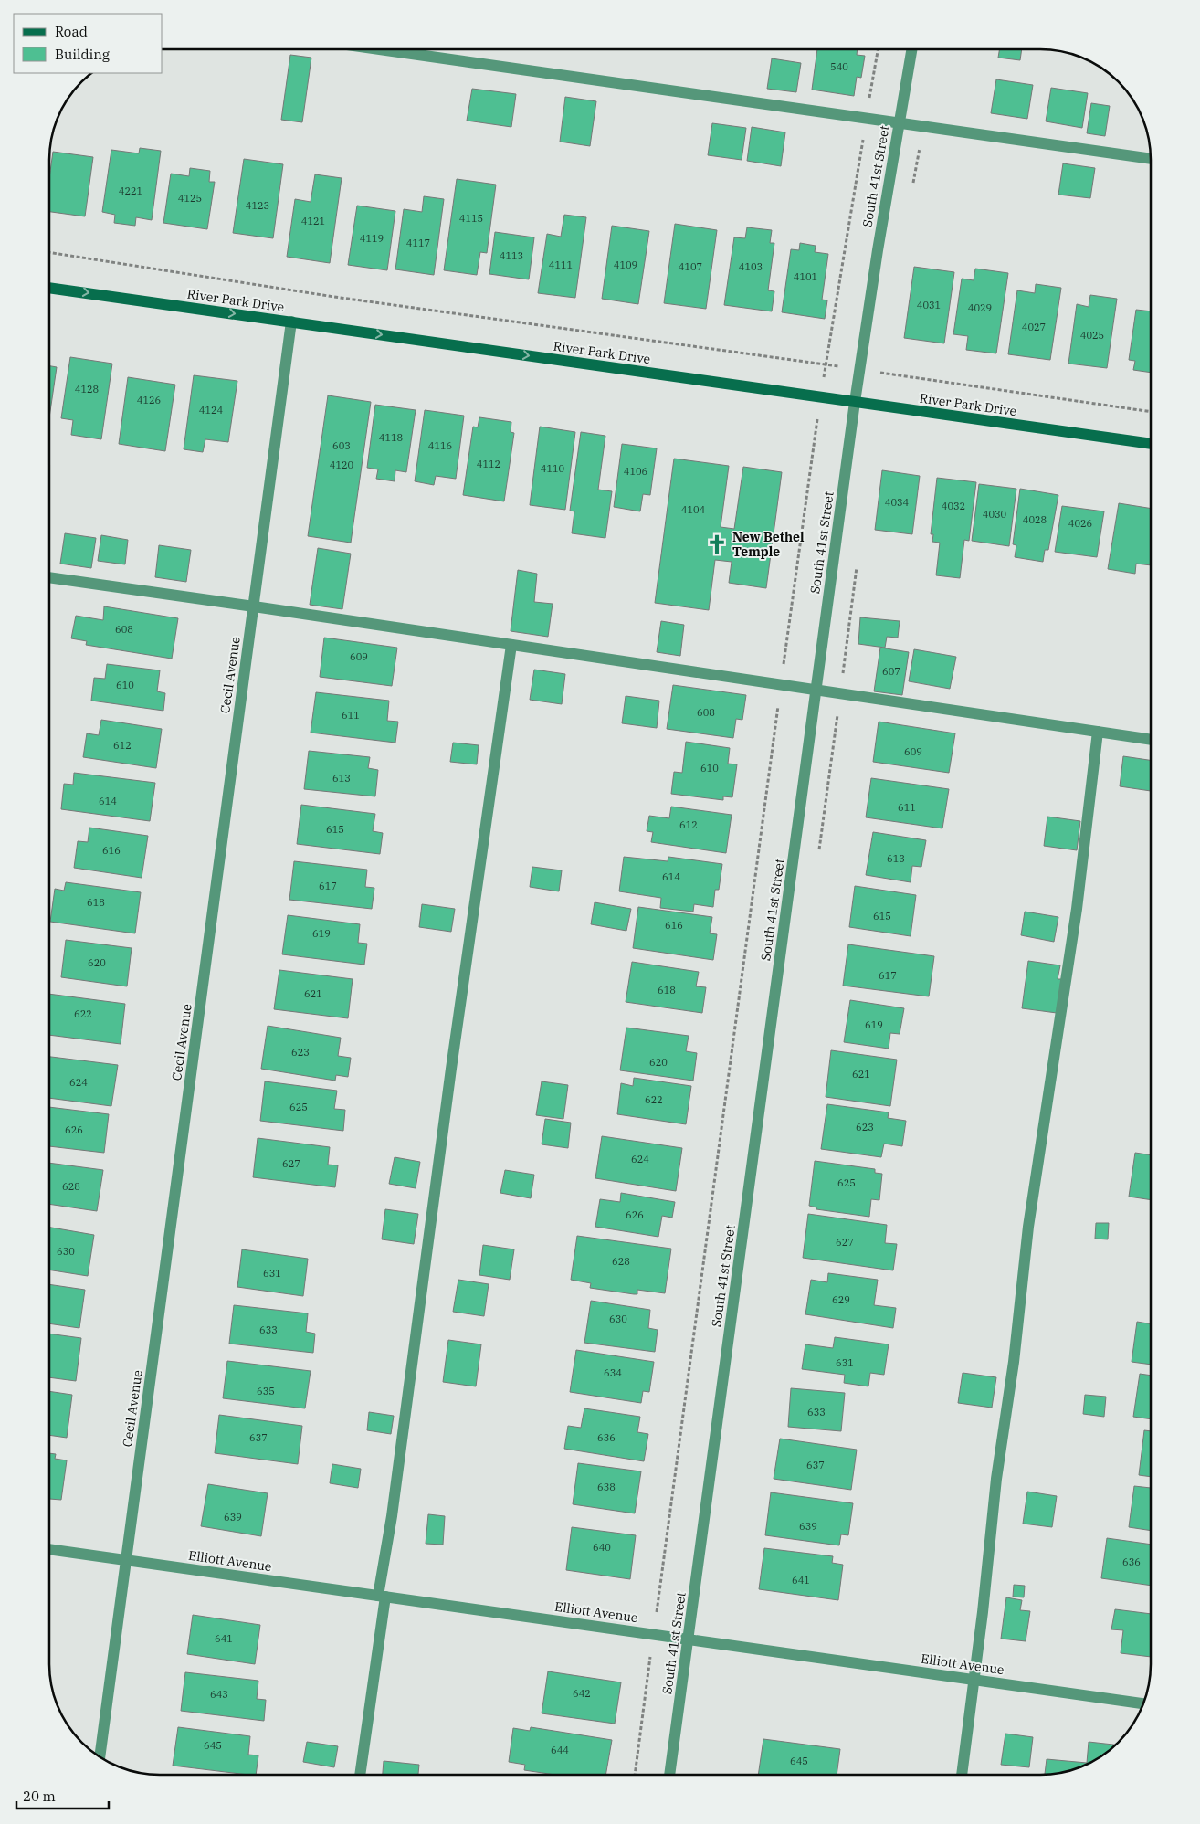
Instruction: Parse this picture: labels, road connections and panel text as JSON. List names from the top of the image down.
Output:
{
  "streets": {
    "street": [
      "South 41st Street",
      "River Park Drive",
      "Cecil Avenue",
      "Elliott Avenue"
    ]
  },
  "crossings": [
    ["South 41st Street", "River Park Drive"],
    ["South 41st Street", "Elliott Avenue"],
    ["River Park Drive", "Cecil Avenue"],
    ["Cecil Avenue", "Elliott Avenue"]
  ],
  "one_way": ["River Park Drive"],
  "places": {
    "church": ["New Bethel Temple"]
  },
  "house_numbers": [
    "540",
    "4221",
    "4125",
    "4123",
    "4115",
    "4121",
    "4119",
    "4117",
    "4113",
    "4111",
    "4109",
    "4107",
    "4103",
    "4101",
    "4031",
    "4029",
    "4027",
    "4025",
    "4128",
    "4126",
    "4124",
    "4118",
    "603",
    "4116",
    "4112",
    "4120",
    "4110",
    "4106",
    "4034",
    "4032",
    "4104",
    "4030",
    "4028",
    "4026",
    "608",
    "609",
    "607",
    "610",
    "608",
    "611",
    "612",
    "609",
    "610",
    "613",
    "614",
    "611",
    "612",
    "615",
    "616",
    "613",
    "614",
    "617",
    "618",
    "615",
    "616",
    "619",
    "620",
    "617",
    "618",
    "621",
    "622",
    "619",
    "623",
    "620",
    "621",
    "624",
    "622",
    "625",
    "623",
    "626",
    "624",
    "627",
    "625",
    "628",
    "626",
    "627",
    "630",
    "628",
    "631",
    "629",
    "630",
    "633",
    "631",
    "634",
    "635",
    "633",
    "637",
    "636",
    "637",
    "638",
    "639",
    "639",
    "640",
    "636",
    "641",
    "641",
    "642",
    "643",
    "645",
    "644",
    "645"
  ],
  "legend": ["Road", "Building"],
  "scale_bar": "20 m"
}
